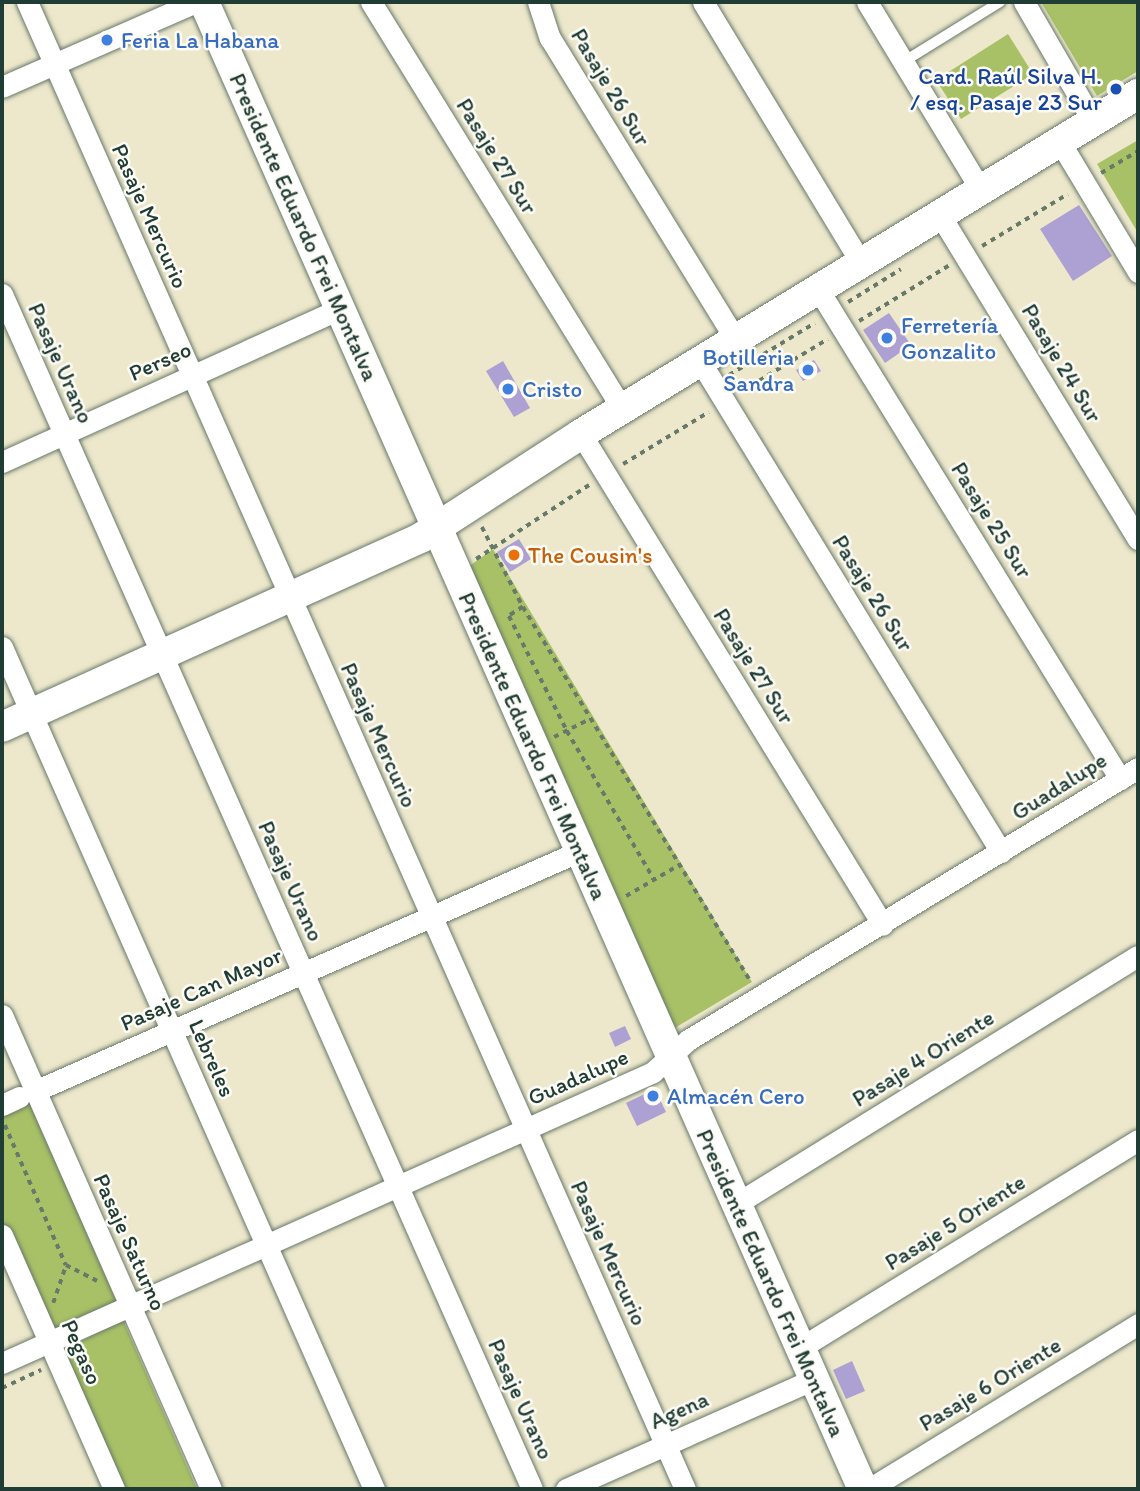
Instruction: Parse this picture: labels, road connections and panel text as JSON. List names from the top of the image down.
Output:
{
  "streets": {
    "street": [
      "Pasaje 26 Sur",
      "Pasaje 27 Sur",
      "Pasaje Mercurio",
      "Presidente Eduardo Frei Montalva",
      "Perseo",
      "Pasaje Urano",
      "Pasaje 24 Sur",
      "Pasaje 25 Sur",
      "Guadalupe",
      "Pasaje Can Mayor",
      "Lebreles",
      "Pasaje 4 Oriente",
      "Pasaje 5 Oriente",
      "Pasaje Saturno",
      "Pegaso",
      "Pasaje 6 Oriente",
      "Agena"
    ]
  },
  "crossings": [
    ["Pasaje 26 Sur", "Guadalupe"],
    ["Pasaje 27 Sur", "Guadalupe"],
    ["Pasaje Mercurio", "Perseo"],
    ["Pasaje Mercurio", "Guadalupe"],
    ["Pasaje Mercurio", "Pasaje Can Mayor"],
    ["Pasaje Mercurio", "Agena"],
    ["Presidente Eduardo Frei Montalva", "Perseo"],
    ["Presidente Eduardo Frei Montalva", "Guadalupe"],
    ["Presidente Eduardo Frei Montalva", "Pasaje Can Mayor"],
    ["Presidente Eduardo Frei Montalva", "Pasaje 4 Oriente"],
    ["Presidente Eduardo Frei Montalva", "Pasaje 5 Oriente"],
    ["Presidente Eduardo Frei Montalva", "Agena"],
    ["Perseo", "Pasaje Urano"],
    ["Pasaje Urano", "Guadalupe"],
    ["Pasaje Urano", "Pasaje Can Mayor"],
    ["Pasaje 25 Sur", "Guadalupe"],
    ["Guadalupe", "Lebreles"],
    ["Guadalupe", "Pasaje Saturno"],
    ["Guadalupe", "Pegaso"],
    ["Pasaje Can Mayor", "Lebreles"],
    ["Pasaje Can Mayor", "Pasaje Saturno"]
  ],
  "places": [
    "Feria La Habana",
    "Card. Raúl Silva H. / esq. Pasaje 23 Sur",
    "Ferretería Gonzalito",
    "Botilleria Sandra",
    "Cristo",
    "The Cousin's",
    "Almacén Cero"
  ]
}
